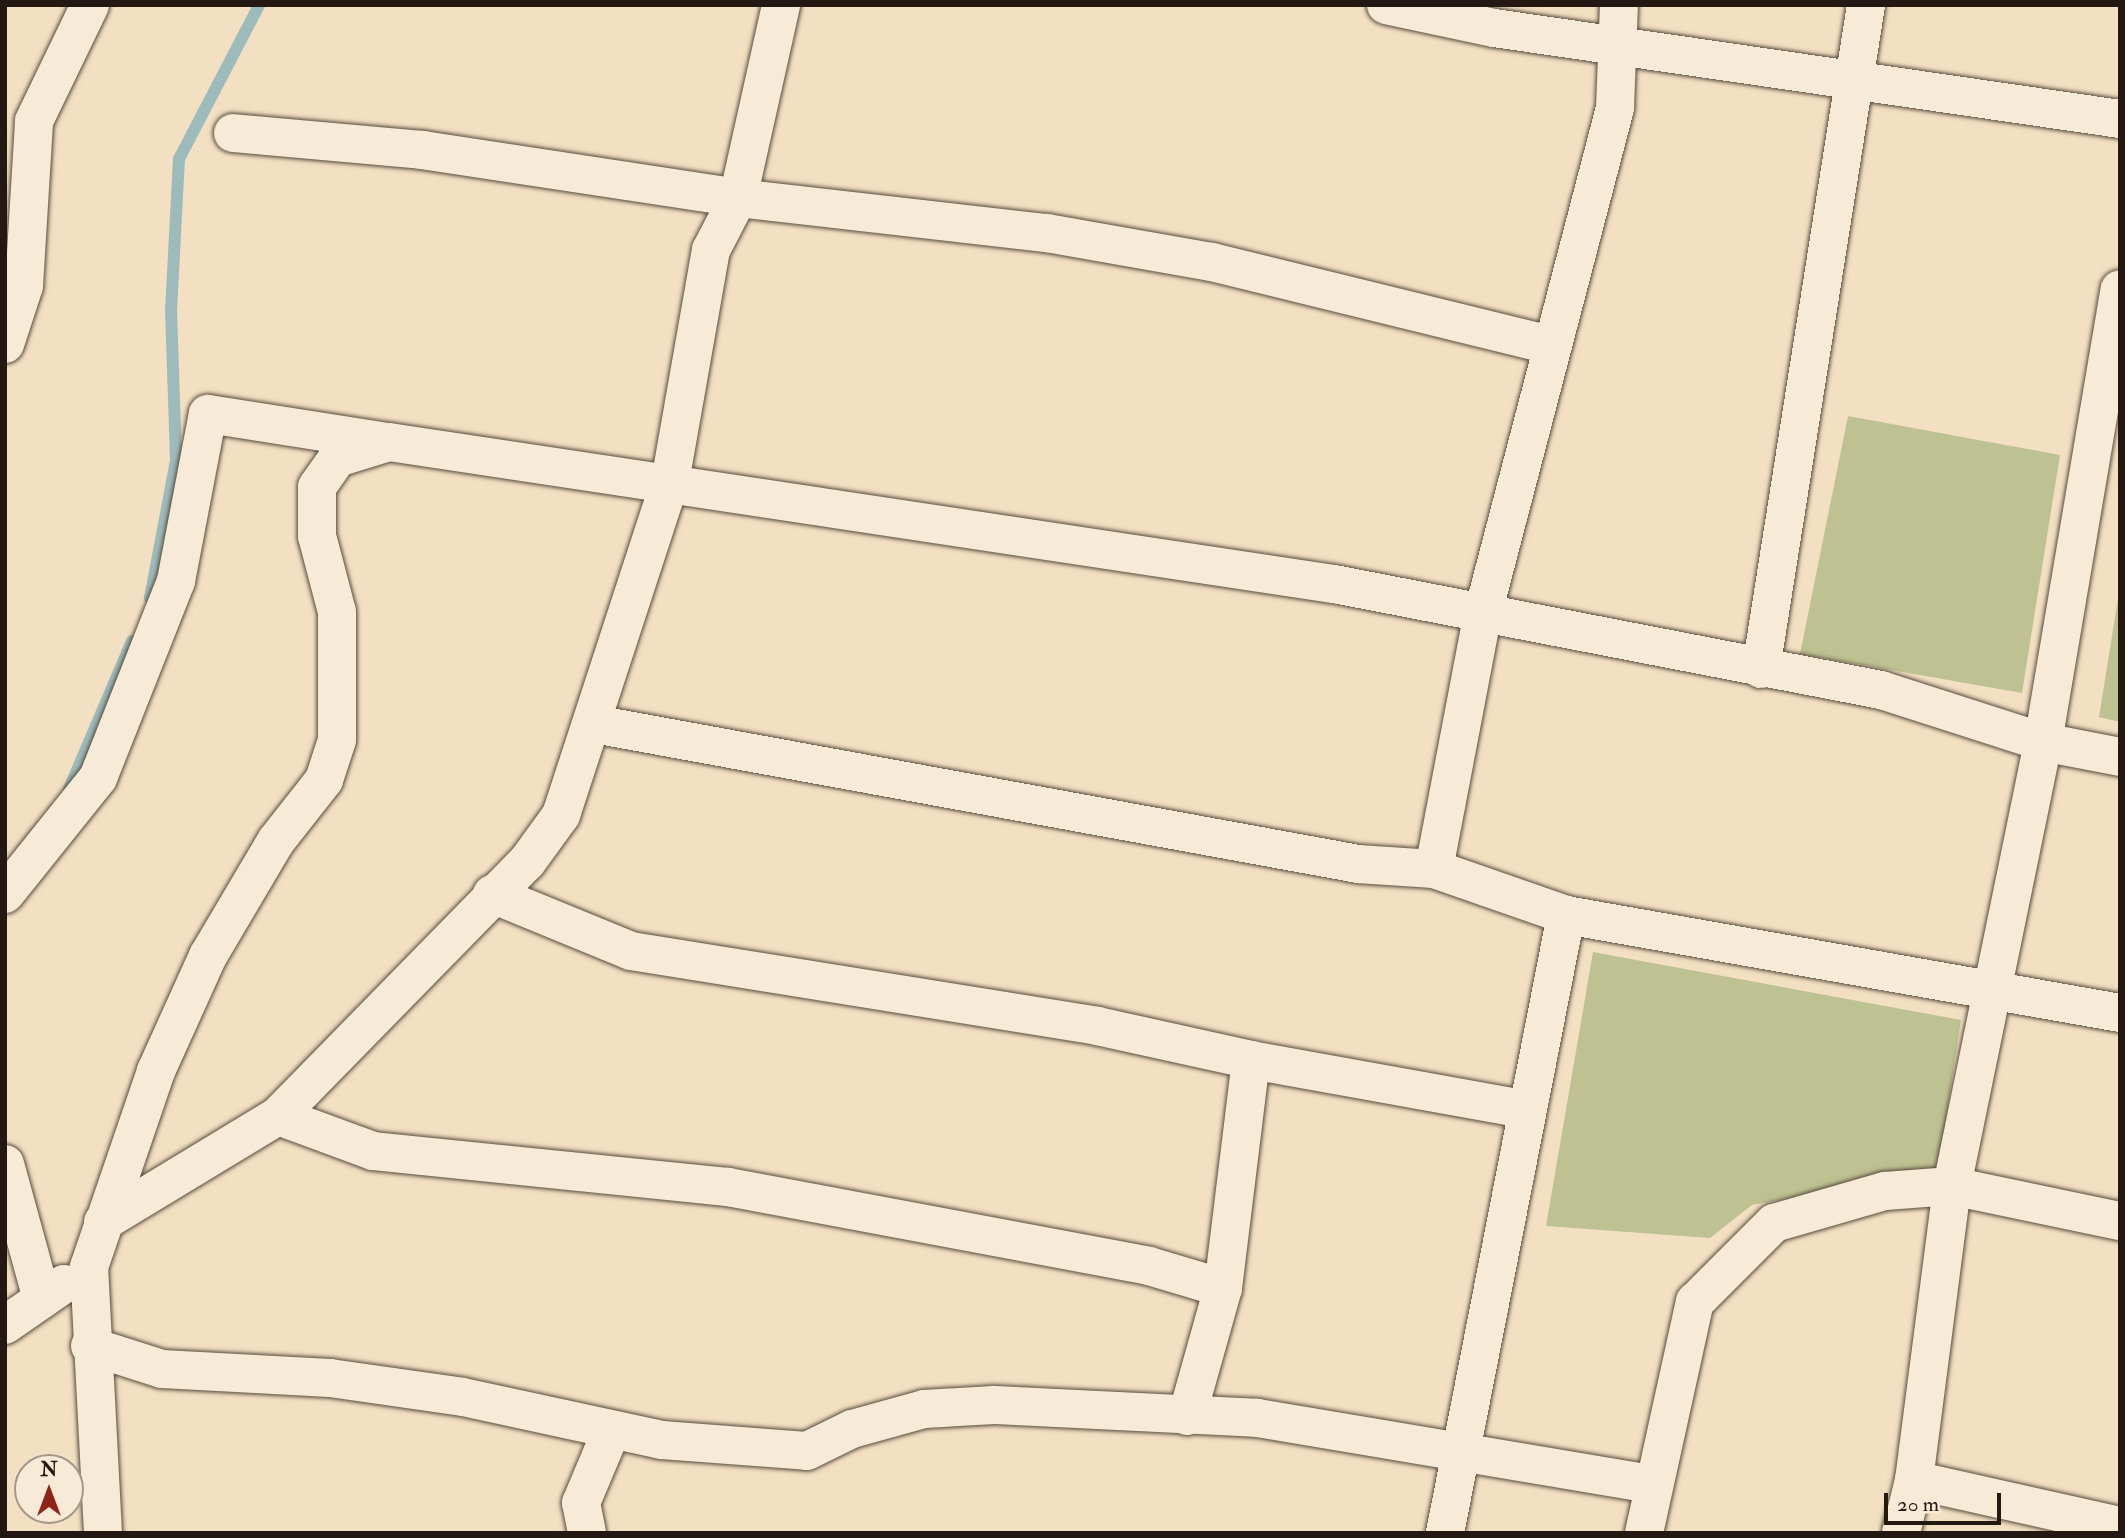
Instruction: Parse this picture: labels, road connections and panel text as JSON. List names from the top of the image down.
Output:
{
  "scale_bar": "20 m",
  "north": "top"
}
